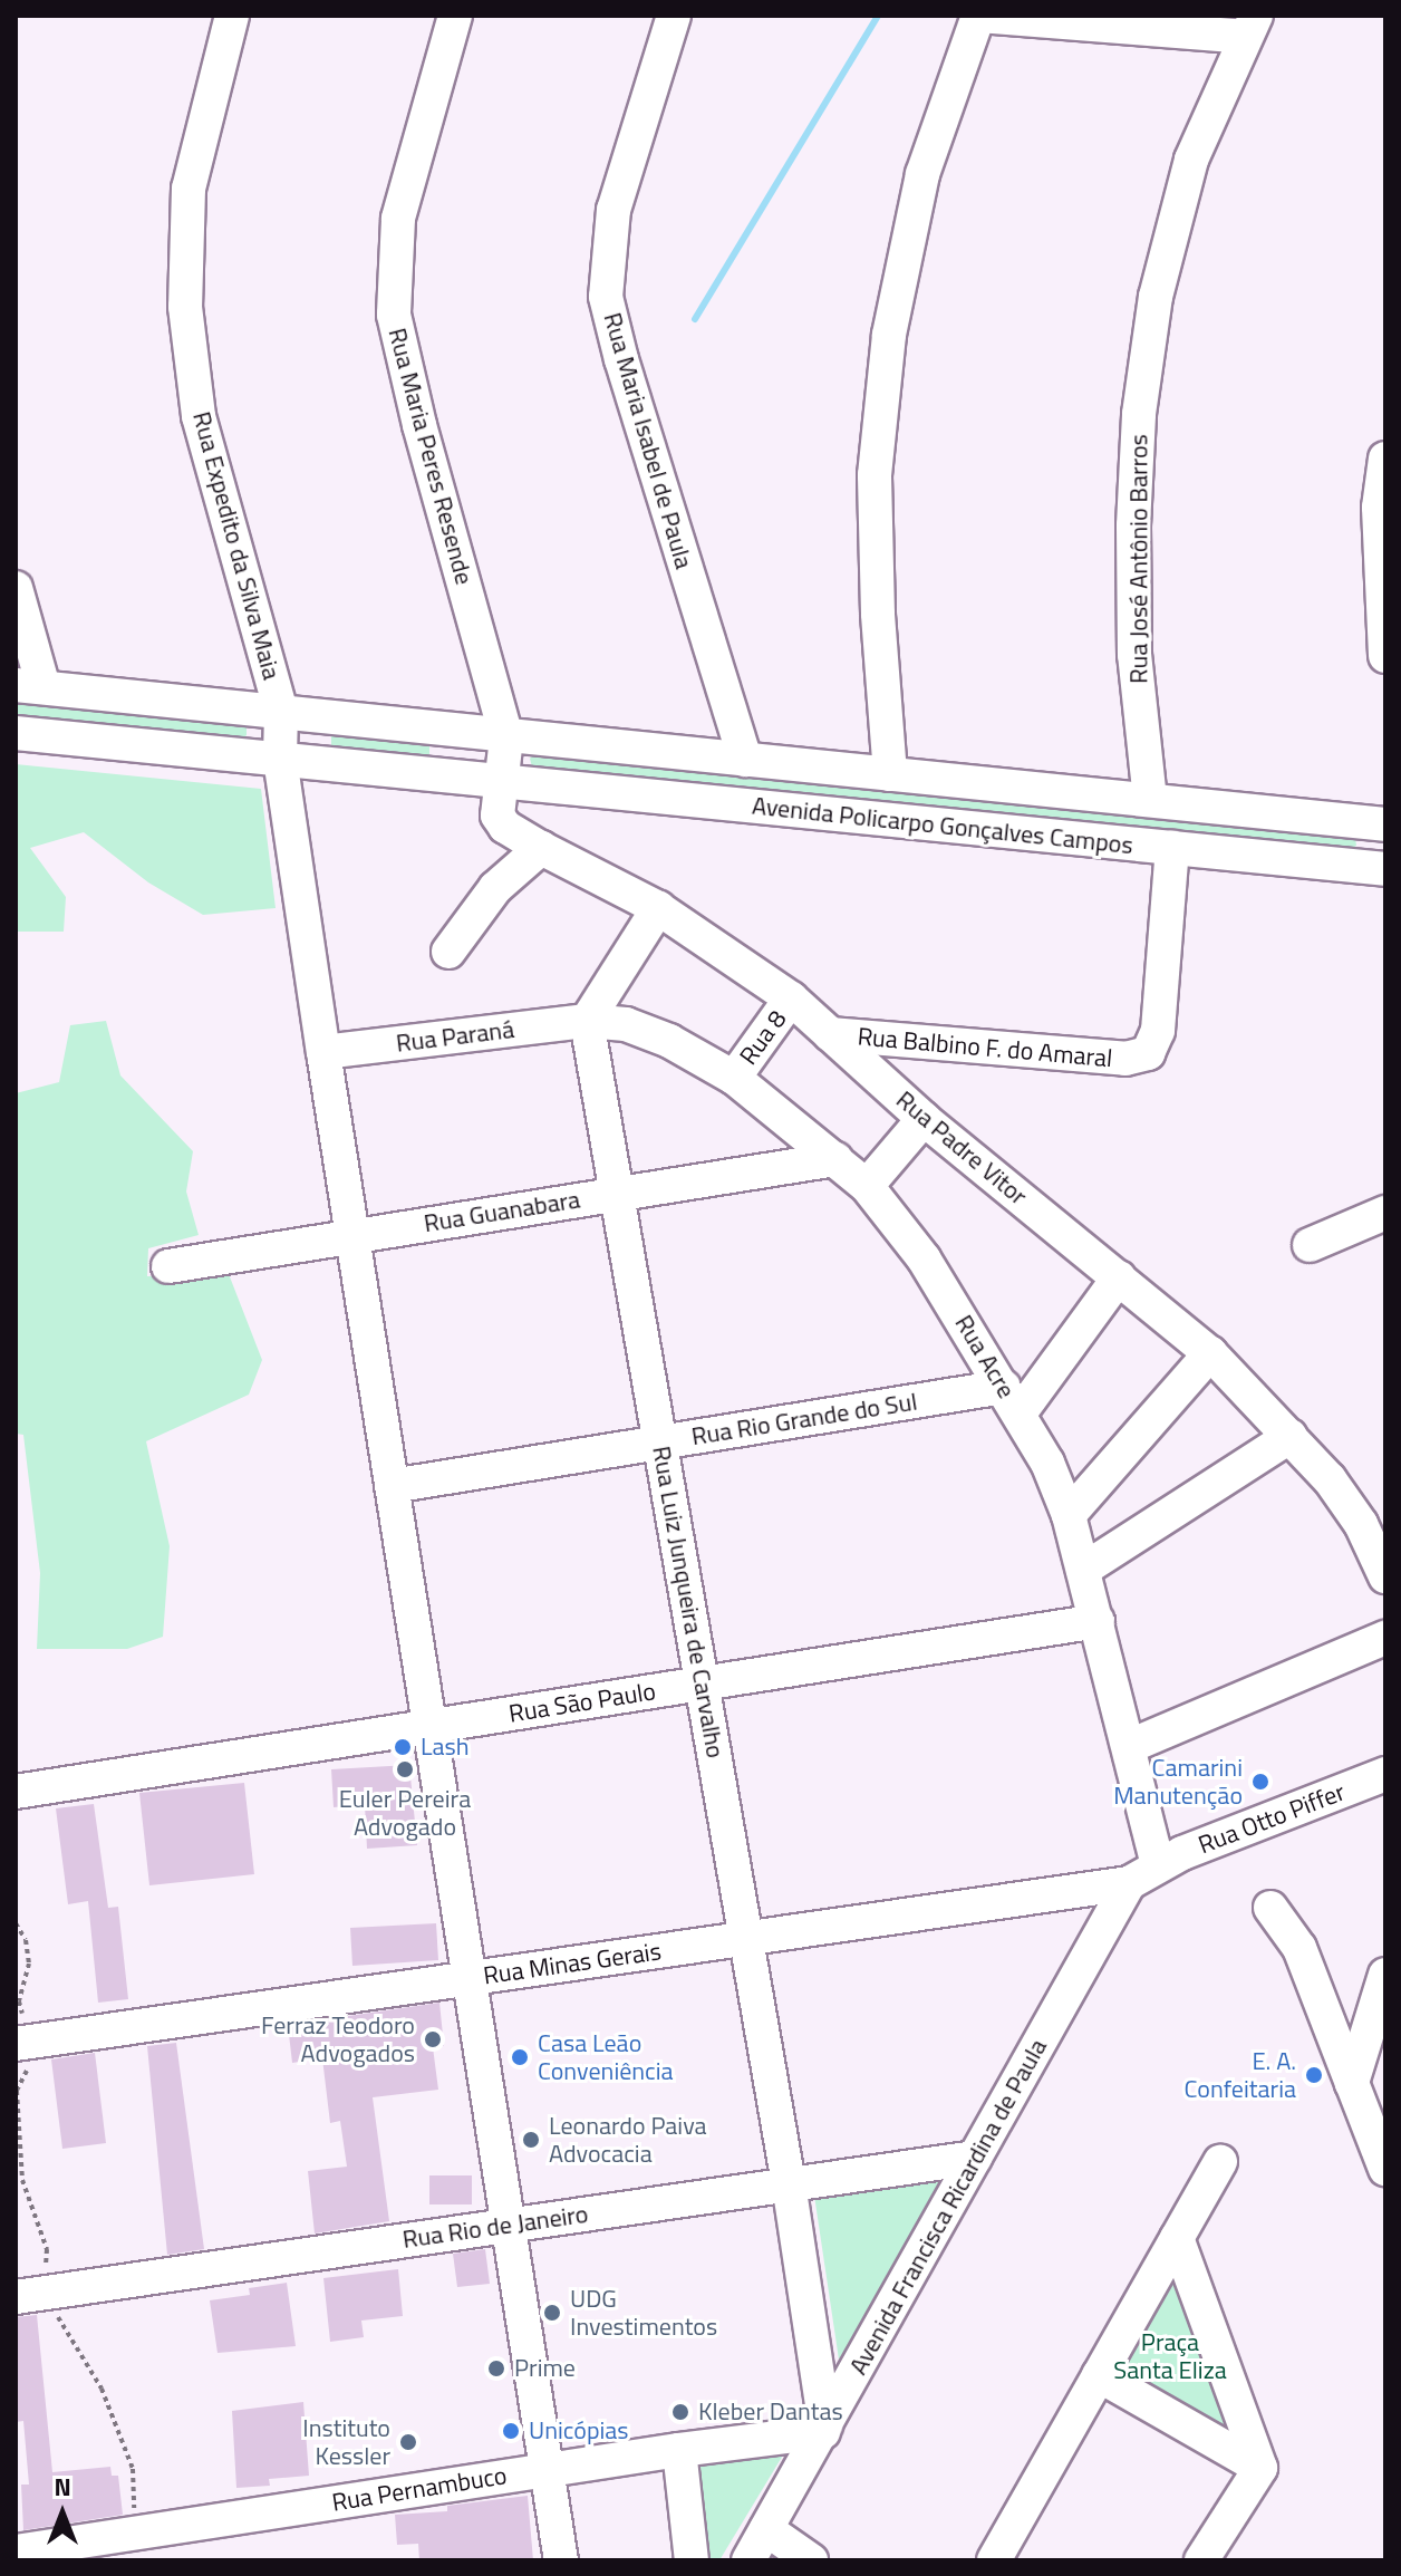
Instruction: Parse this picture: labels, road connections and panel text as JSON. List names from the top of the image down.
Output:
{
  "streets": {
    "street": [
      "Rua Maria Isabel de Paula",
      "Rua Maria Peres Resende",
      "Rua Expedito da Silva Maia",
      "Rua José Antônio Barros",
      "Avenida Policarpo Gonçalves Campos",
      "Rua Paraná",
      "Rua 8",
      "Rua Balbino F. do Amaral",
      "Rua Padre Vitor",
      "Rua Guanabara",
      "Rua Acre",
      "Rua Rio Grande do Sul",
      "Rua Luiz Junqueira de Carvalho",
      "Rua São Paulo",
      "Rua Otto Piffer",
      "Rua Minas Gerais",
      "Avenida Francisca Ricardina de Paula",
      "Rua Rio de Janeiro",
      "Rua Pernambuco"
    ]
  },
  "crossings": [
    ["Rua Maria Isabel de Paula", "Avenida Policarpo Gonçalves Campos"],
    ["Rua Maria Peres Resende", "Avenida Policarpo Gonçalves Campos"],
    ["Rua Expedito da Silva Maia", "Avenida Policarpo Gonçalves Campos"],
    ["Rua Expedito da Silva Maia", "Rua Paraná"],
    ["Rua Expedito da Silva Maia", "Rua Guanabara"],
    ["Rua Expedito da Silva Maia", "Rua Rio Grande do Sul"],
    ["Rua Expedito da Silva Maia", "Rua São Paulo"],
    ["Rua Expedito da Silva Maia", "Rua Minas Gerais"],
    ["Rua Expedito da Silva Maia", "Rua Rio de Janeiro"],
    ["Rua Expedito da Silva Maia", "Rua Pernambuco"],
    ["Rua José Antônio Barros", "Avenida Policarpo Gonçalves Campos"],
    ["Avenida Policarpo Gonçalves Campos", "Rua Balbino F. do Amaral"],
    ["Avenida Policarpo Gonçalves Campos", "Rua Padre Vitor"],
    ["Rua Paraná", "Rua Acre"],
    ["Rua Paraná", "Rua Luiz Junqueira de Carvalho"],
    ["Rua 8", "Rua Padre Vitor"],
    ["Rua 8", "Rua Acre"],
    ["Rua Balbino F. do Amaral", "Rua Padre Vitor"],
    ["Rua Guanabara", "Rua Acre"],
    ["Rua Guanabara", "Rua Luiz Junqueira de Carvalho"],
    ["Rua Acre", "Rua Rio Grande do Sul"],
    ["Rua Acre", "Rua Luiz Junqueira de Carvalho"],
    ["Rua Acre", "Rua São Paulo"],
    ["Rua Acre", "Rua Otto Piffer"],
    ["Rua Acre", "Avenida Francisca Ricardina de Paula"],
    ["Rua Rio Grande do Sul", "Rua Luiz Junqueira de Carvalho"],
    ["Rua Luiz Junqueira de Carvalho", "Rua São Paulo"],
    ["Rua Luiz Junqueira de Carvalho", "Rua Minas Gerais"],
    ["Rua Luiz Junqueira de Carvalho", "Avenida Francisca Ricardina de Paula"],
    ["Rua Luiz Junqueira de Carvalho", "Rua Rio de Janeiro"],
    ["Rua Luiz Junqueira de Carvalho", "Rua Pernambuco"],
    ["Rua Otto Piffer", "Avenida Francisca Ricardina de Paula"],
    ["Rua Minas Gerais", "Avenida Francisca Ricardina de Paula"],
    ["Avenida Francisca Ricardina de Paula", "Rua Rio de Janeiro"],
    ["Avenida Francisca Ricardina de Paula", "Rua Pernambuco"]
  ],
  "parks": ["Praça Santa Eliza"],
  "places": [
    "Lash",
    "Euler Pereira Advogado",
    "Camarini Manutenção",
    "Ferraz Teodoro Advogados",
    "Casa Leão Conveniência",
    "E. A. Confeitaria",
    "Leonardo Paiva Advocacia",
    "UDG Investimentos",
    "Prime",
    "Kleber Dantas",
    "Unicópias",
    "Instituto Kessler"
  ],
  "north": "top"
}
